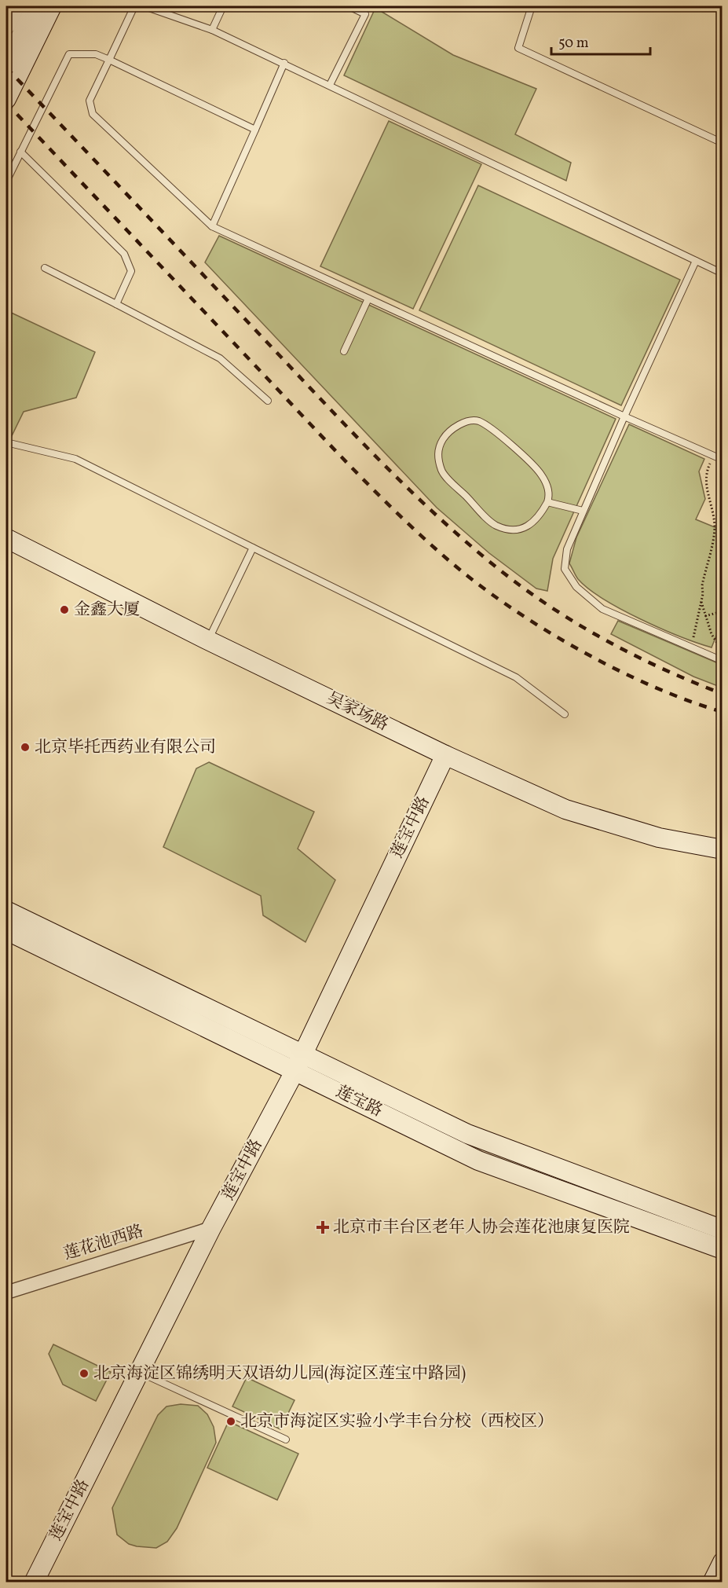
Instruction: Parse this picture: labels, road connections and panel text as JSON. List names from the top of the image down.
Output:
{
  "streets": {
    "street": [
      "吴家场路",
      "莲宝中路",
      "莲宝路",
      "莲花池西路"
    ]
  },
  "crossings": [
    ["吴家场路", "莲宝中路"],
    ["莲宝中路", "莲宝路"],
    ["莲宝中路", "莲花池西路"]
  ],
  "places": {
    "other": [
      "金鑫大厦",
      "北京毕托西药业有限公司",
      "北京海淀区锦绣明天双语幼儿园(海淀区莲宝中路园)",
      "北京市海淀区实验小学丰台分校（西校区）"
    ],
    "health": ["北京市丰台区老年人协会莲花池康复医院"]
  },
  "scale_bar": "50 m"
}
